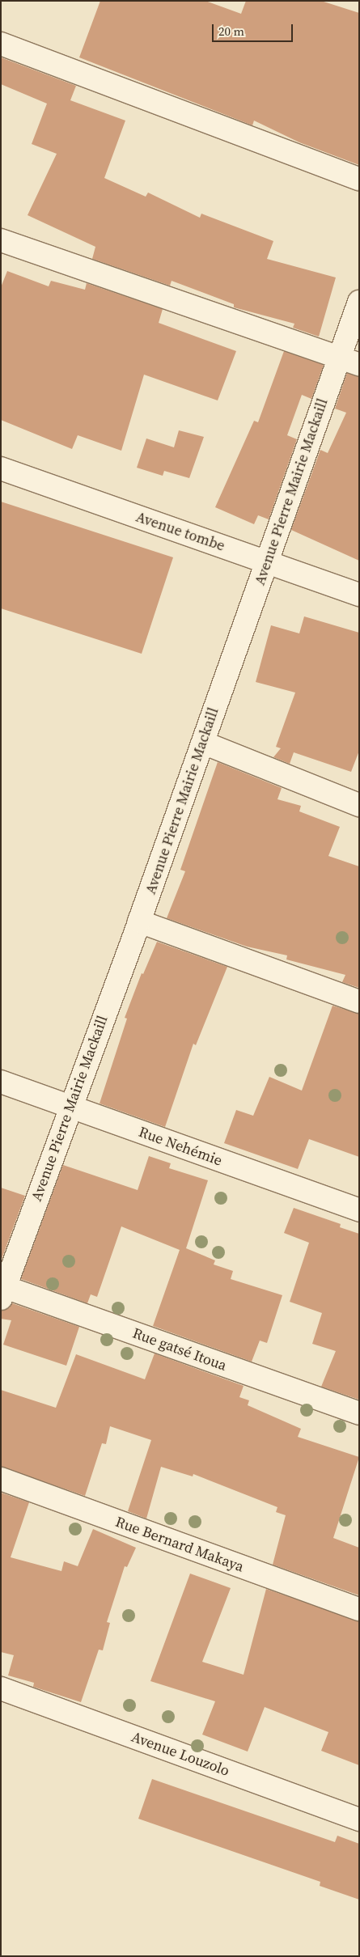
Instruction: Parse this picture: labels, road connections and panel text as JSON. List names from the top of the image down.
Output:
{
  "streets": {
    "street": [
      "Avenue Pierre Mairie Mackaill",
      "Avenue tombe",
      "Rue Nehémie",
      "Rue gatsé Itoua",
      "Rue Bernard Makaya",
      "Avenue Louzolo"
    ]
  },
  "crossings": [
    ["Avenue Pierre Mairie Mackaill", "Avenue tombe"],
    ["Avenue Pierre Mairie Mackaill", "Rue Nehémie"],
    ["Avenue Pierre Mairie Mackaill", "Rue gatsé Itoua"]
  ],
  "scale_bar": "20 m"
}
